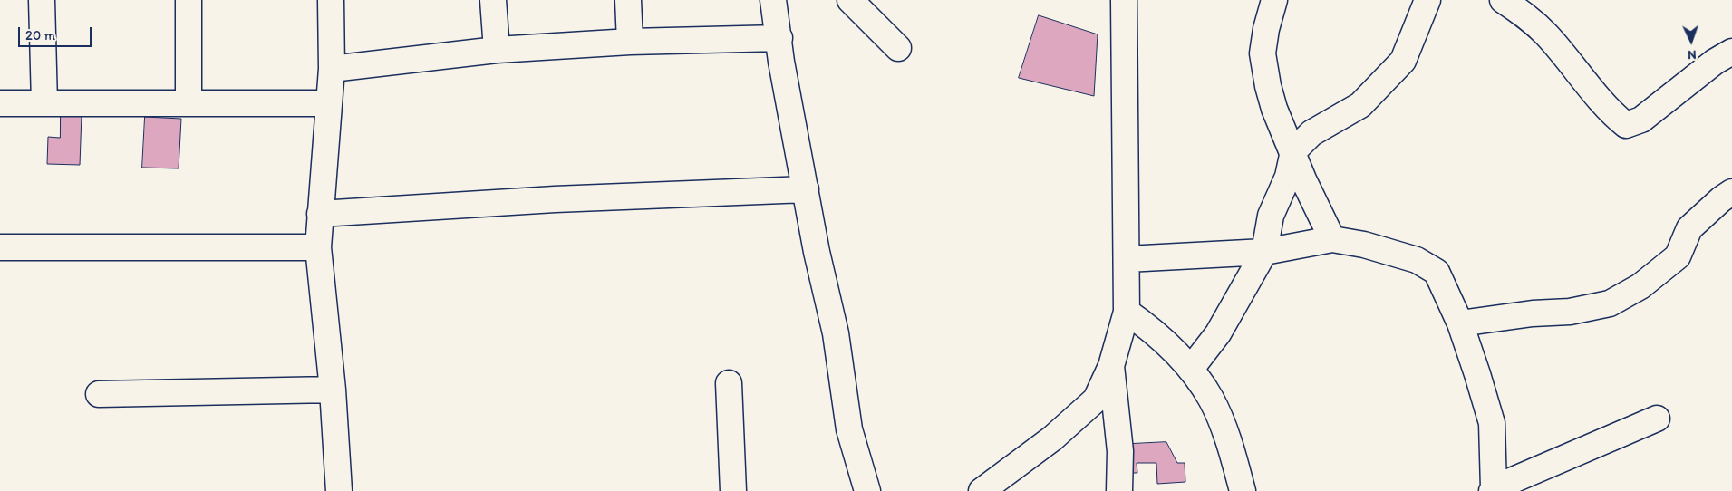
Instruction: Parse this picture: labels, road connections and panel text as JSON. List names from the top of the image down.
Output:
{
  "scale_bar": "20 m",
  "north": "bottom"
}
